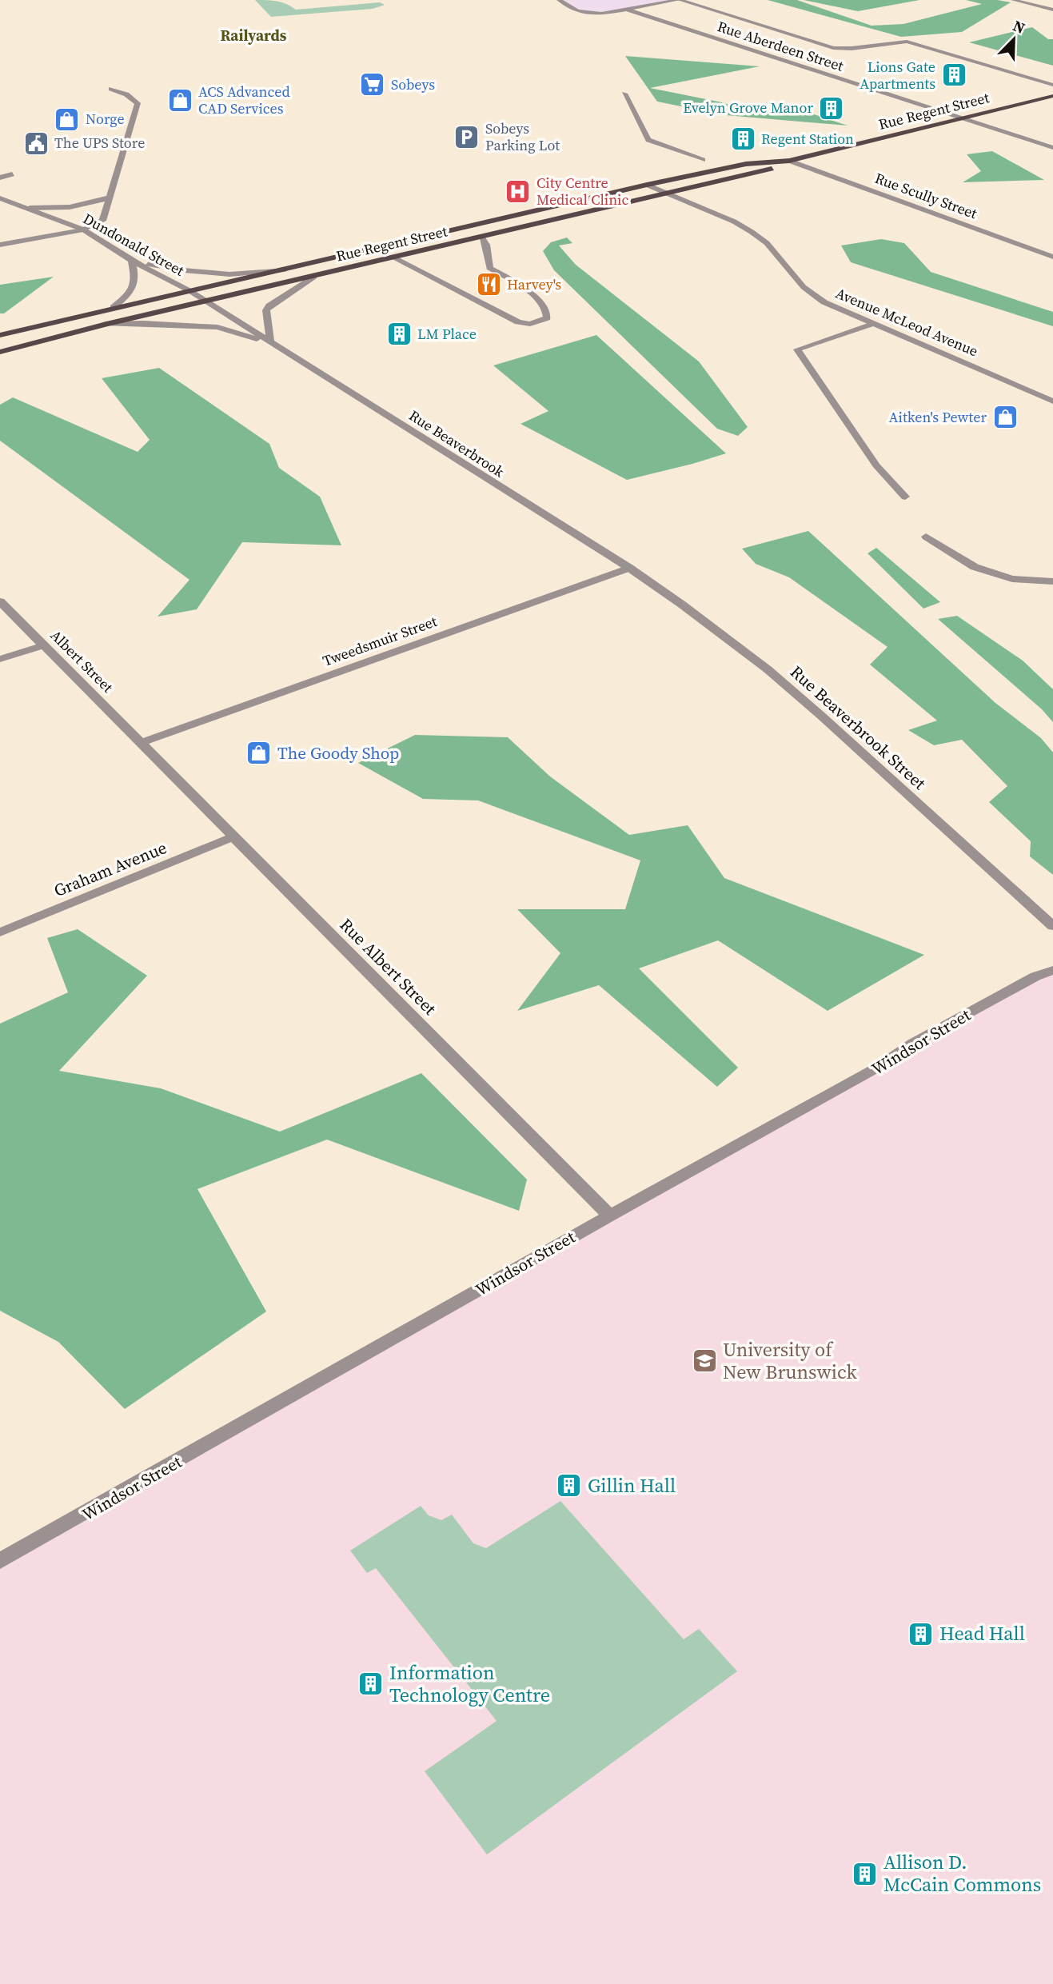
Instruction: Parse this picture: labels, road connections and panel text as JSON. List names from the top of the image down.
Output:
{
  "streets": {
    "main road": ["Rue Regent Street"],
    "street": [
      "Rue Aberdeen Street",
      "Rue Scully Street",
      "Dundonald Street",
      "Avenue McLeod Avenue",
      "Rue Beaverbrook",
      "Tweedsmuir Street",
      "Albert Street",
      "Rue Beaverbrook Street",
      "Graham Avenue",
      "Rue Albert Street",
      "Windsor Street"
    ]
  },
  "crossings": [
    ["Rue Aberdeen Street", "Rue Regent Street"],
    ["Rue Regent Street", "Rue Scully Street"],
    ["Rue Regent Street", "Dundonald Street"],
    ["Rue Regent Street", "Avenue McLeod Avenue"],
    ["Rue Regent Street", "Rue Beaverbrook"],
    ["Dundonald Street", "Rue Beaverbrook"],
    ["Rue Beaverbrook", "Tweedsmuir Street"],
    ["Rue Beaverbrook", "Rue Beaverbrook Street"],
    ["Tweedsmuir Street", "Albert Street"],
    ["Tweedsmuir Street", "Rue Beaverbrook Street"],
    ["Tweedsmuir Street", "Rue Albert Street"],
    ["Albert Street", "Rue Albert Street"],
    ["Graham Avenue", "Rue Albert Street"],
    ["Rue Albert Street", "Windsor Street"]
  ],
  "districts": ["Railyards"],
  "places": {
    "building": [
      "Lions Gate Apartments",
      "Evelyn Grove Manor",
      "Regent Station",
      "LM Place",
      "Gillin Hall",
      "Head Hall",
      "Information Technology Centre",
      "Allison D. McCain Commons"
    ],
    "supermarket": ["Sobeys"],
    "shop": [
      "ACS Advanced CAD Services",
      "Norge",
      "Aitken's Pewter",
      "The Goody Shop"
    ],
    "parking": ["Sobeys Parking Lot"],
    "public building": ["The UPS Store"],
    "hospital": ["City Centre Medical Clinic"],
    "restaurant": ["Harvey's"],
    "school or university": ["University of New Brunswick"]
  },
  "north": "top right"
}
